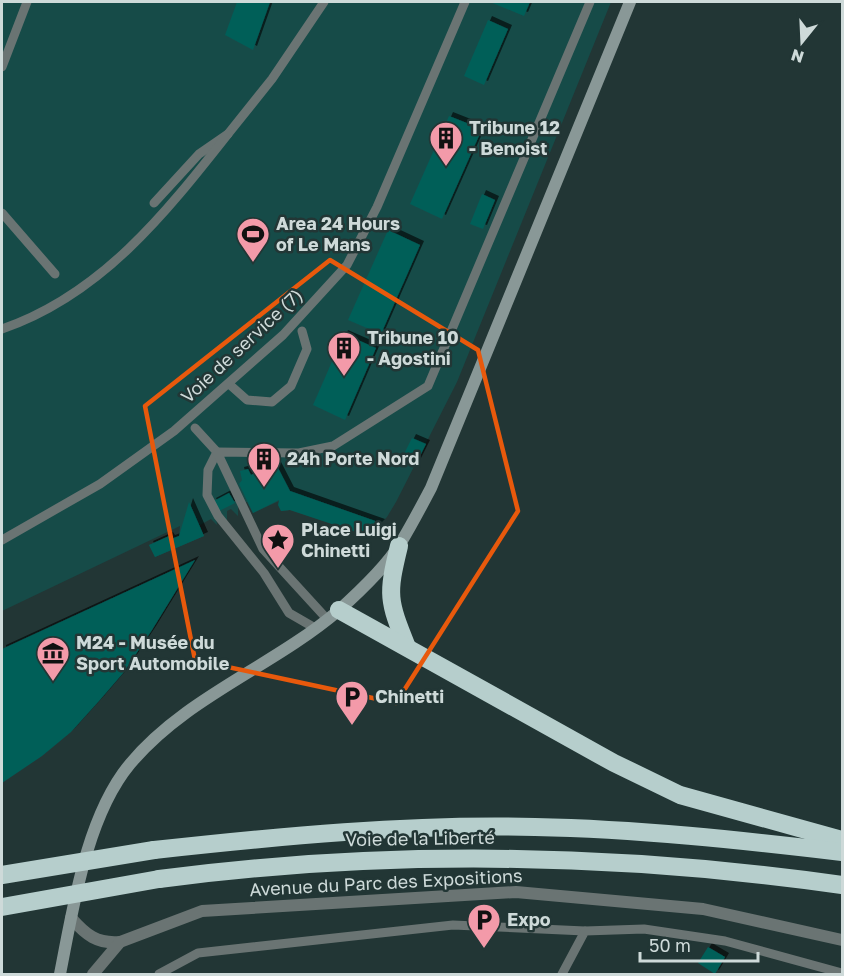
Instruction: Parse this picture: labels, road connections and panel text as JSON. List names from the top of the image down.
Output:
{
  "streets": {
    "highway": ["Voie de la Liberté"],
    "street": ["Avenue du Parc des Expositions"],
    "lane": ["Voie de service (7)"]
  },
  "places": {
    "building": ["Tribune 12 - Benoist", "Tribune 10 - Agostini", "24h Porte Nord"],
    "sports": ["Area 24 Hours of Le Mans"],
    "place": ["Place Luigi Chinetti"],
    "museum": ["M24 - Musée du Sport Automobile"],
    "parking": ["Chinetti", "Expo"]
  },
  "scale_bar": "50 m",
  "north": "bottom"
}
